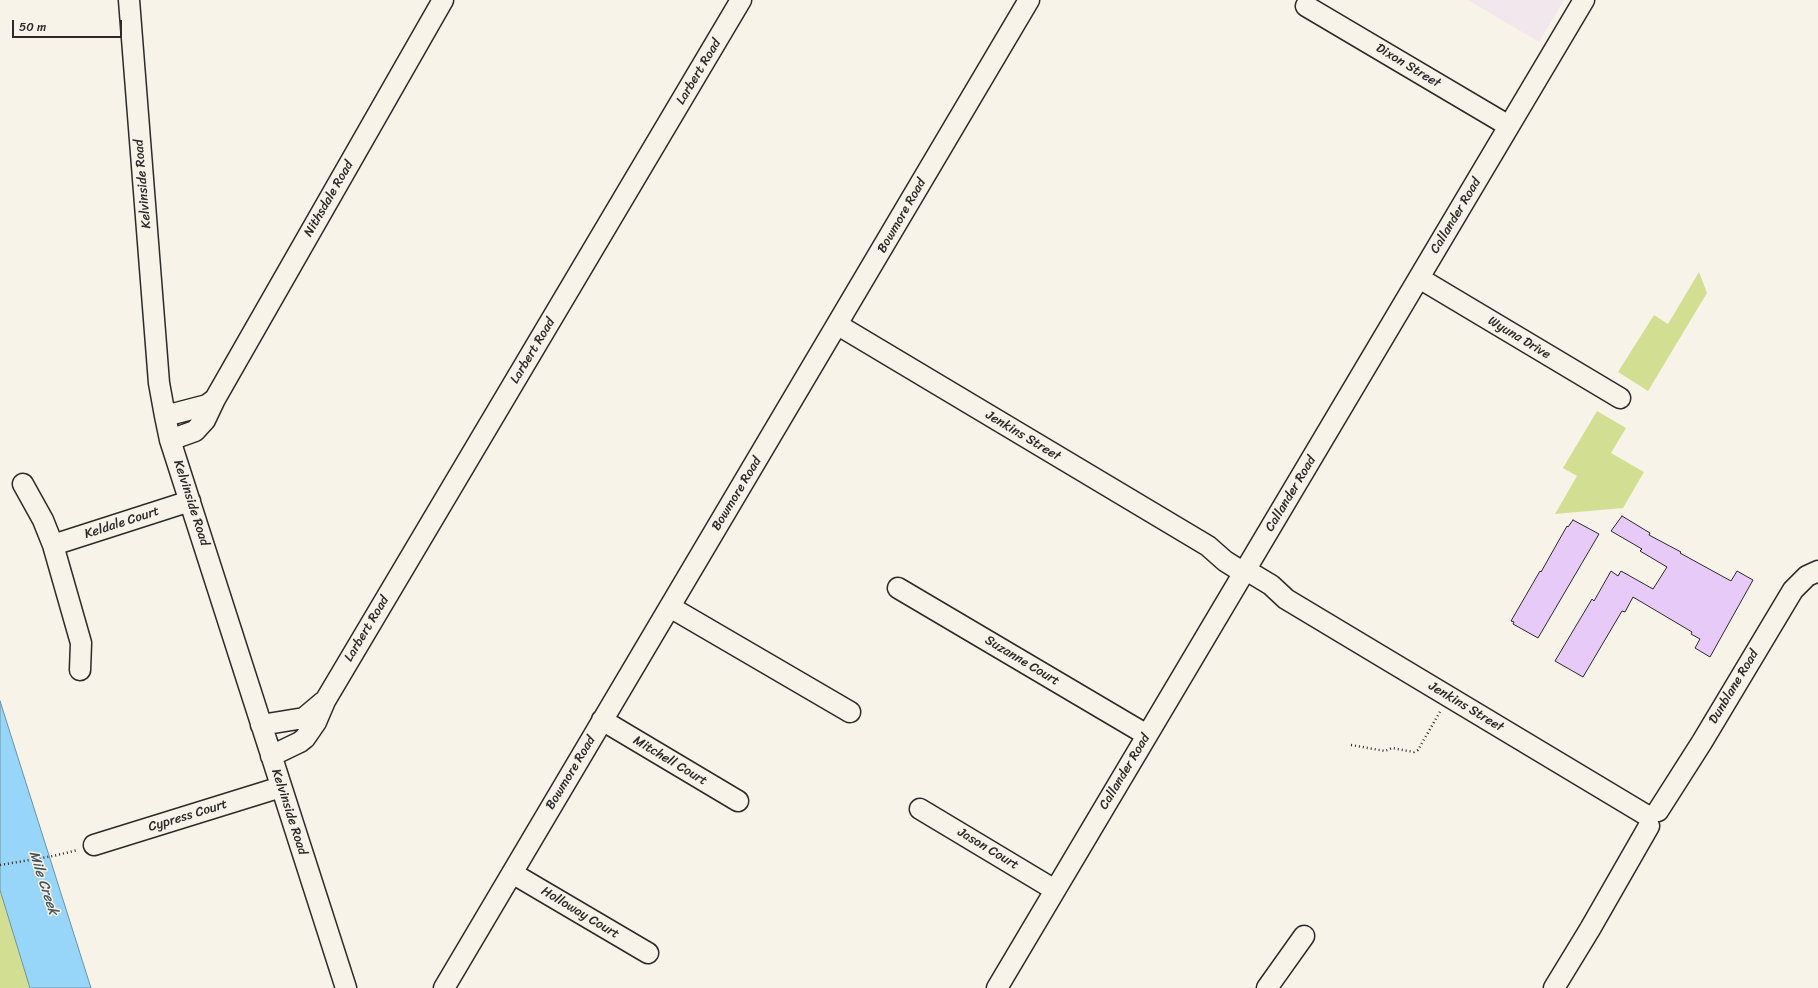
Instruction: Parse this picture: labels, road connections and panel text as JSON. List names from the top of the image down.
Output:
{
  "streets": {
    "street": [
      "Dixon Street",
      "Larbert Road",
      "Kelvinside Road",
      "Nithsdale Road",
      "Bowmore Road",
      "Callander Road",
      "Wyuna Drive",
      "Jenkins Street",
      "Keldale Court",
      "Suzanne Court",
      "Dunblane Road",
      "Mitchell Court",
      "Cypress Court",
      "Jason Court",
      "Holloway Court"
    ]
  },
  "crossings": [
    ["Dixon Street", "Callander Road"],
    ["Larbert Road", "Kelvinside Road"],
    ["Kelvinside Road", "Nithsdale Road"],
    ["Kelvinside Road", "Keldale Court"],
    ["Kelvinside Road", "Cypress Court"],
    ["Bowmore Road", "Jenkins Street"],
    ["Bowmore Road", "Mitchell Court"],
    ["Bowmore Road", "Holloway Court"],
    ["Callander Road", "Wyuna Drive"],
    ["Callander Road", "Jenkins Street"],
    ["Callander Road", "Suzanne Court"],
    ["Callander Road", "Jason Court"],
    ["Jenkins Street", "Dunblane Road"]
  ],
  "water": ["Mile Creek"],
  "scale_bar": "50 m"
}
